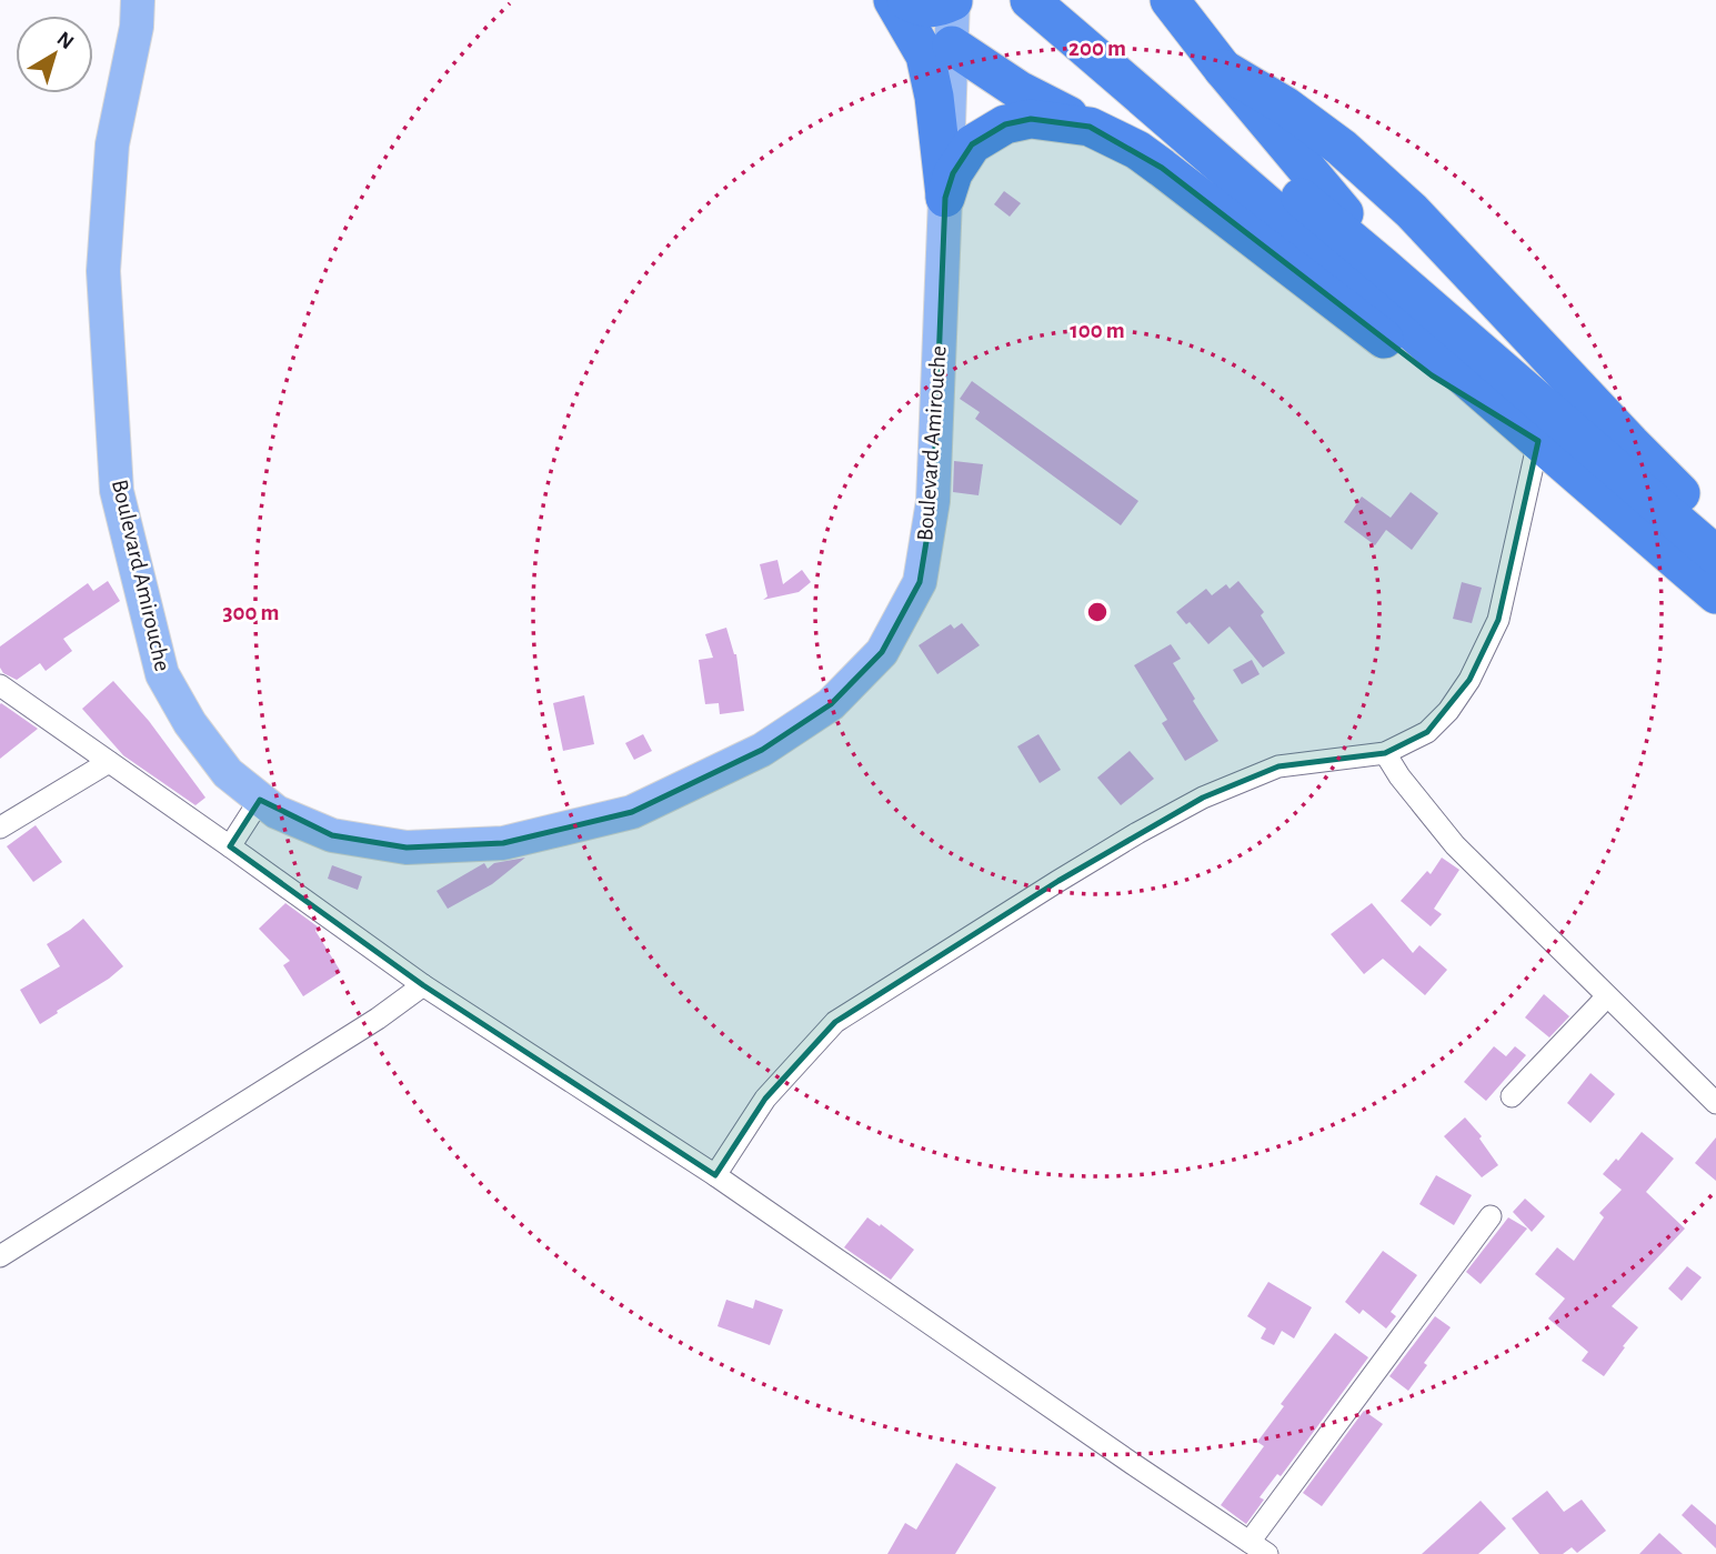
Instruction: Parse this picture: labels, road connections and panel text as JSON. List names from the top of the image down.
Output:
{
  "streets": {
    "main road": ["Boulevard Amirouche"]
  },
  "north": "top right",
  "rings": ["200 m", "100 m", "300 m"]
}
